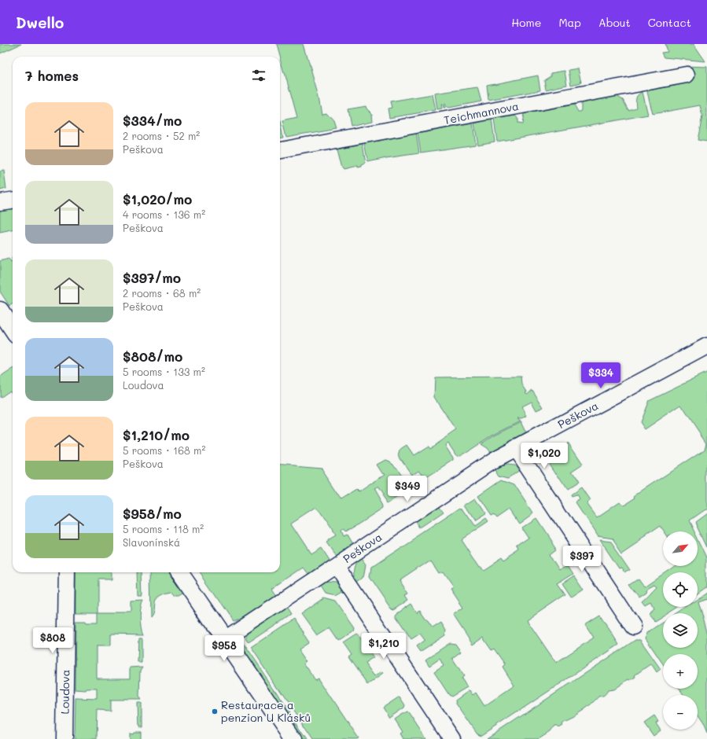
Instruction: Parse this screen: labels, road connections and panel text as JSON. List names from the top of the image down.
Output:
{
  "streets": {
    "street": ["Teichmannova", "Peškova", "Loudova"]
  },
  "places": ["Restaurace a penzion U Klásků"],
  "north": "top right",
  "page": {
    "header": "Dwello",
    "nav": [
      "Home",
      "Map",
      "About",
      "Contact"
    ],
    "heading": "7 homes",
    "list": [
      {
        "name": "$334/mo",
        "note": "2 rooms · 52 m² · Peškova"
      },
      {
        "name": "$1,020/mo",
        "note": "4 rooms · 136 m² · Peškova"
      },
      {
        "name": "$397/mo",
        "note": "2 rooms · 68 m² · Peškova"
      },
      {
        "name": "$808/mo",
        "note": "5 rooms · 133 m² · Loudova"
      },
      {
        "name": "$1,210/mo",
        "note": "5 rooms · 168 m² · Peškova"
      },
      {
        "name": "$958/mo",
        "note": "5 rooms · 118 m² · Slavonínská"
      }
    ],
    "price": [
      "$334",
      "$1,020",
      "$349",
      "$397",
      "$808",
      "$1,210",
      "$958"
    ],
    "map_buttons": ["+", "−"]
  }
}
